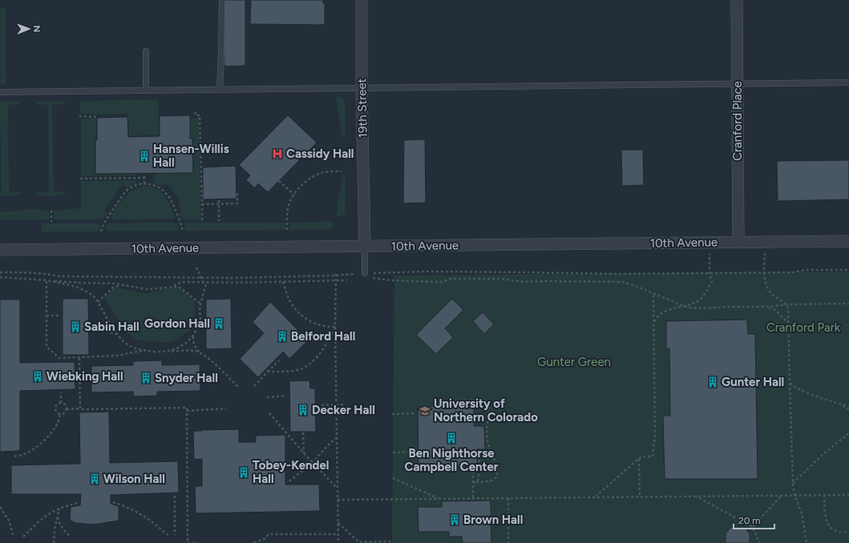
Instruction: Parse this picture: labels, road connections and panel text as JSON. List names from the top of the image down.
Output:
{
  "streets": {
    "street": ["19th Street", "Cranford Place", "10th Avenue"]
  },
  "crossings": [
    ["19th Street", "10th Avenue"],
    ["Cranford Place", "10th Avenue"]
  ],
  "parks": ["Cranford Park", "Gunter Green"],
  "places": {
    "hospital": ["Cassidy Hall"],
    "building": [
      "Hansen-Willis Hall",
      "Gordon Hall",
      "Sabin Hall",
      "Belford Hall",
      "Wiebking Hall",
      "Snyder Hall",
      "Gunter Hall",
      "Decker Hall",
      "Ben Nighthorse Campbell Center",
      "Tobey-Kendel Hall",
      "Wilson Hall",
      "Brown Hall"
    ],
    "school or university": ["University of Northern Colorado"]
  },
  "scale_bar": "20 m",
  "north": "right"
}
